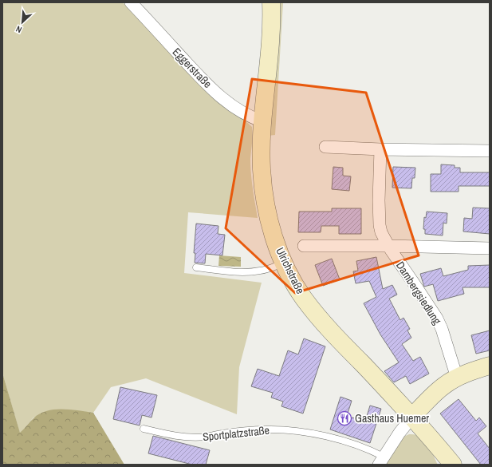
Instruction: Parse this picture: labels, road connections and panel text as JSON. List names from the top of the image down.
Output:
{
  "streets": {
    "street": [
      "Eggerstraße",
      "Ulrichstraße",
      "Dambergsiedlung",
      "Sportplatzstraße"
    ]
  },
  "crossings": [
    ["Eggerstraße", "Ulrichstraße"],
    ["Ulrichstraße", "Sportplatzstraße"]
  ],
  "places": {
    "restaurant": ["Gasthaus Huemer"]
  },
  "north": "bottom left"
}
